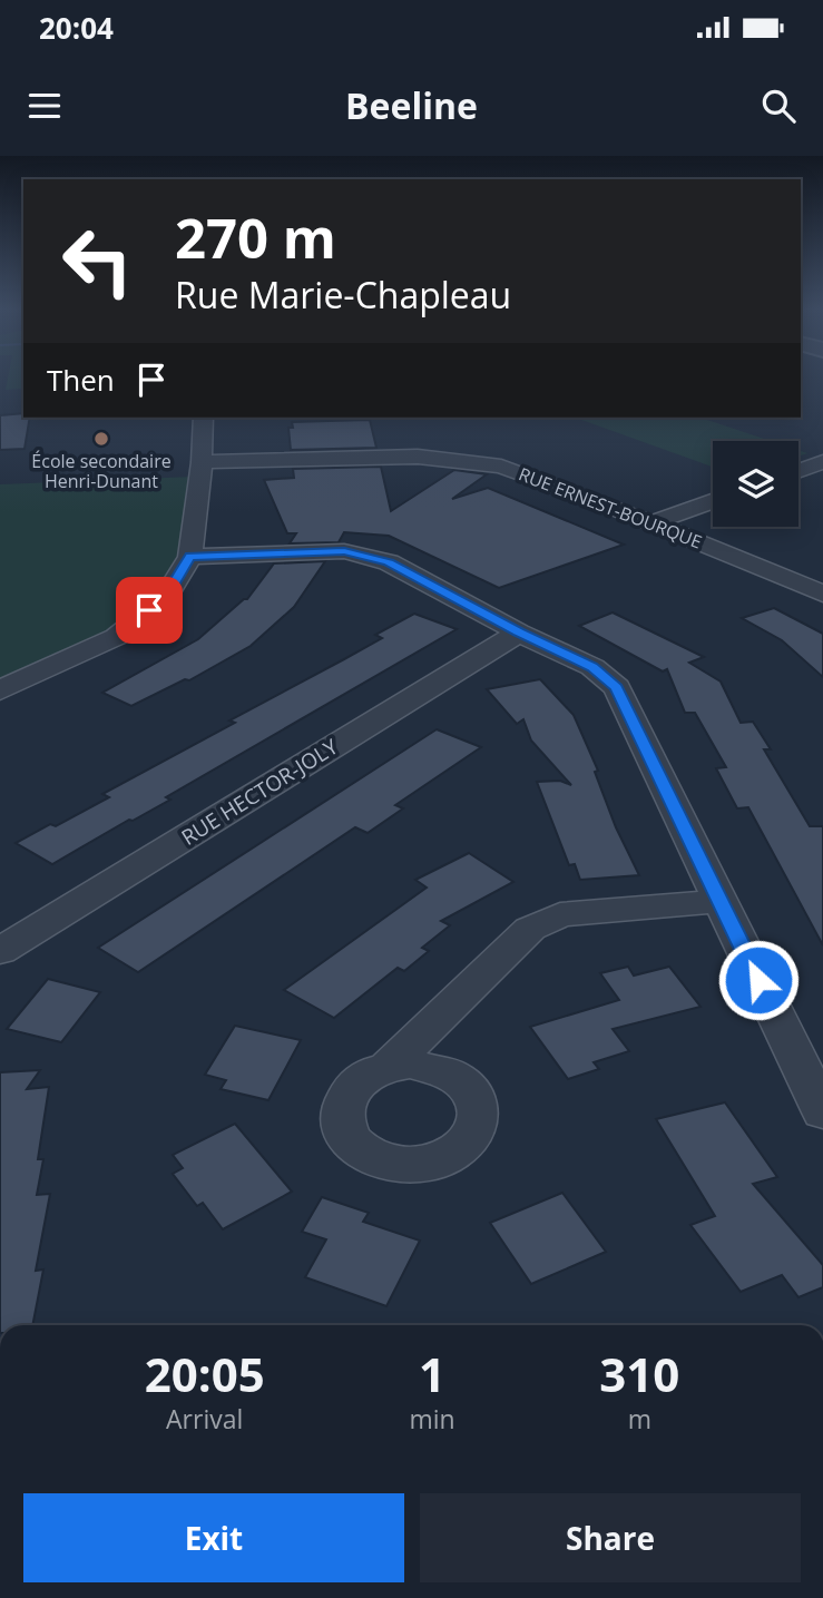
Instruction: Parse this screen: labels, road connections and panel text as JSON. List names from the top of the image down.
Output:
{
  "streets": {
    "street": ["RUE ERNEST-BOURQUE", "RUE HECTOR-JOLY"]
  },
  "places": ["École secondaire Henri-Dunant"],
  "page": {
    "status": "20:04",
    "header": "Beeline",
    "turn": ["270 m", "Rue Marie-Chapleau"],
    "then": "Then",
    "eta": [
      "20:05",
      "Arrival",
      "1",
      "min",
      "310",
      "m"
    ],
    "buttons": ["Exit", "Share"]
  }
}
